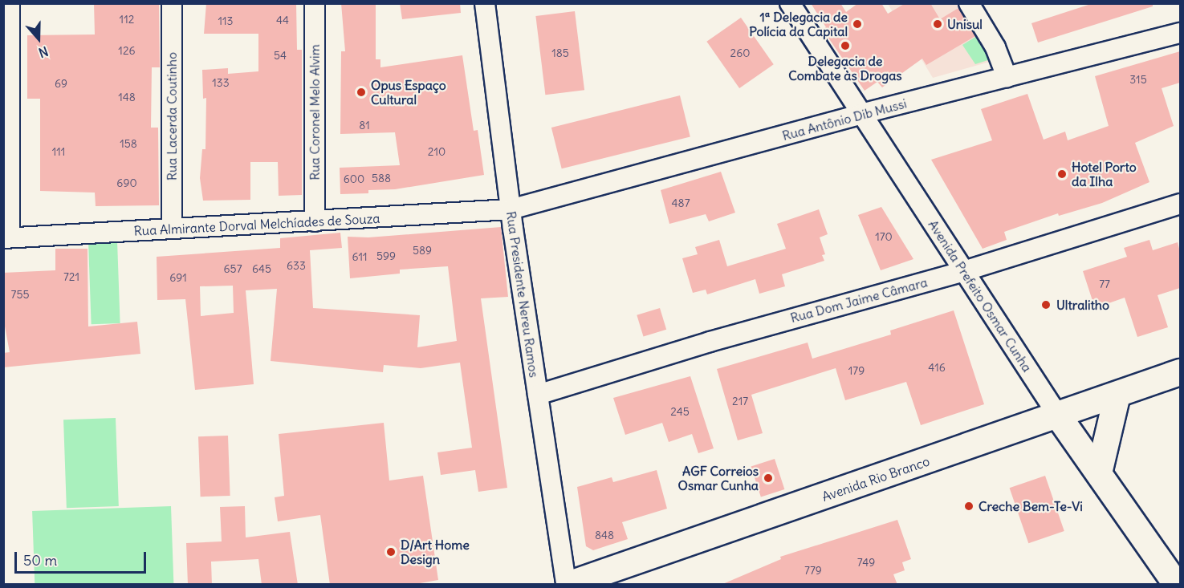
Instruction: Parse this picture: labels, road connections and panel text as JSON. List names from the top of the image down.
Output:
{
  "streets": {
    "main road": ["Avenida Prefeito Osmar Cunha", "Avenida Rio Branco"],
    "street": [
      "Rua Coronel Melo Alvim",
      "Rua Lacerda Coutinho",
      "Rua Antônio Dib Mussi",
      "Rua Almirante Dorval Melchíades de Souza",
      "Rua Presidente Nereu Ramos",
      "Rua Dom Jaime Câmara"
    ]
  },
  "crossings": [
    ["Rua Coronel Melo Alvim", "Rua Almirante Dorval Melchíades de Souza"],
    ["Rua Lacerda Coutinho", "Rua Almirante Dorval Melchíades de Souza"],
    ["Rua Antônio Dib Mussi", "Rua Almirante Dorval Melchíades de Souza"],
    ["Rua Antônio Dib Mussi", "Rua Presidente Nereu Ramos"],
    ["Rua Antônio Dib Mussi", "Avenida Prefeito Osmar Cunha"],
    ["Rua Almirante Dorval Melchíades de Souza", "Rua Presidente Nereu Ramos"],
    ["Rua Presidente Nereu Ramos", "Rua Dom Jaime Câmara"],
    ["Avenida Prefeito Osmar Cunha", "Rua Dom Jaime Câmara"],
    ["Avenida Prefeito Osmar Cunha", "Avenida Rio Branco"]
  ],
  "places": [
    "1ª Delegacia de Polícia da Capital",
    "Unisul",
    "Delegacia de Combate às Drogas",
    "Opus Espaço Cultural",
    "Hotel Porto da Ilha",
    "Ultralitho",
    "AGF Correios Osmar Cunha",
    "Creche Bem-Te-Vi",
    "D/Art Home Design"
  ],
  "house_numbers": [
    "112",
    "44",
    "113",
    "126",
    "185",
    "260",
    "54",
    "315",
    "133",
    "69",
    "148",
    "81",
    "158",
    "111",
    "210",
    "588",
    "600",
    "690",
    "487",
    "170",
    "589",
    "599",
    "611",
    "633",
    "657",
    "645",
    "721",
    "691",
    "77",
    "755",
    "416",
    "179",
    "217",
    "245",
    "848",
    "749",
    "779"
  ],
  "scale_bar": "50 m",
  "north": "bottom"
}
